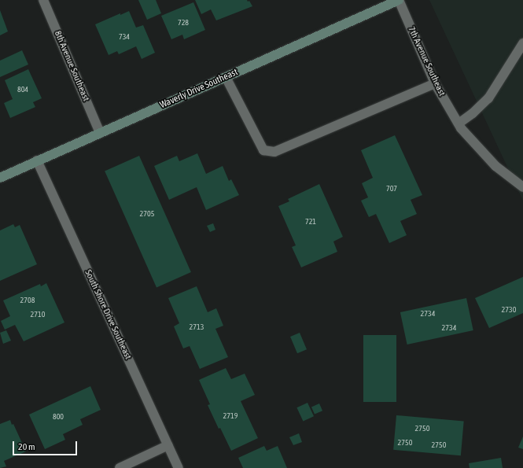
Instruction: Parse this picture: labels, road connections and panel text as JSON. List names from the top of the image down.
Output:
{
  "streets": {
    "main road": ["Waverly Drive Southeast"],
    "street": ["7th Avenue Southeast", "8th Avenue Southeast", "South Shore Drive Southeast"]
  },
  "crossings": [
    ["7th Avenue Southeast", "Waverly Drive Southeast"],
    ["8th Avenue Southeast", "Waverly Drive Southeast"],
    ["Waverly Drive Southeast", "South Shore Drive Southeast"]
  ],
  "house_numbers": [
    "728",
    "734",
    "804",
    "707",
    "2705",
    "721",
    "2708",
    "2730",
    "2734",
    "2710",
    "2713",
    "2734",
    "2719",
    "800",
    "2750",
    "2750",
    "2750"
  ],
  "scale_bar": "20 m"
}
